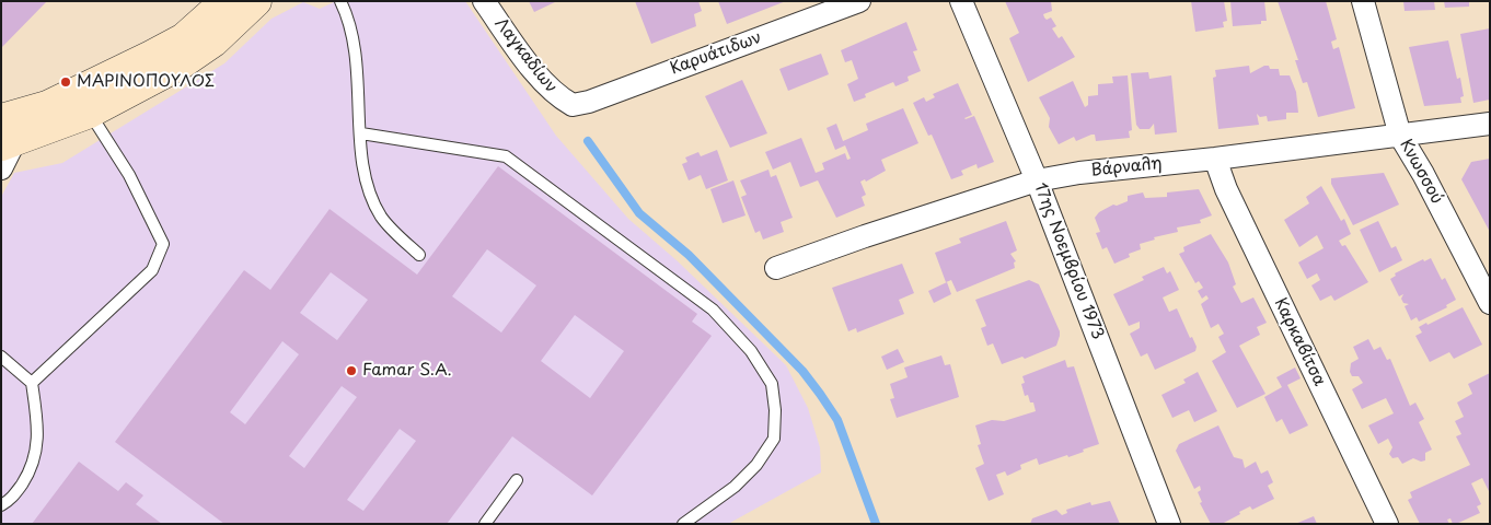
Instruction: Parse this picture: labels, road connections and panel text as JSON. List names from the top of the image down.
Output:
{
  "streets": {
    "street": [
      "Καρυάτιδων",
      "Λαγκαδίων",
      "Βάρναλη",
      "Κνωσσού",
      "17ης Νοεμβρίου 1973",
      "Καρκαβίτσα"
    ]
  },
  "crossings": [
    ["Καρυάτιδων", "Λαγκαδίων"],
    ["Βάρναλη", "Κνωσσού"],
    ["Βάρναλη", "17ης Νοεμβρίου 1973"],
    ["Βάρναλη", "Καρκαβίτσα"]
  ],
  "places": ["ΜΑΡΙΝΟΠΟΥΛΟΣ", "Famar S.A."]
}
